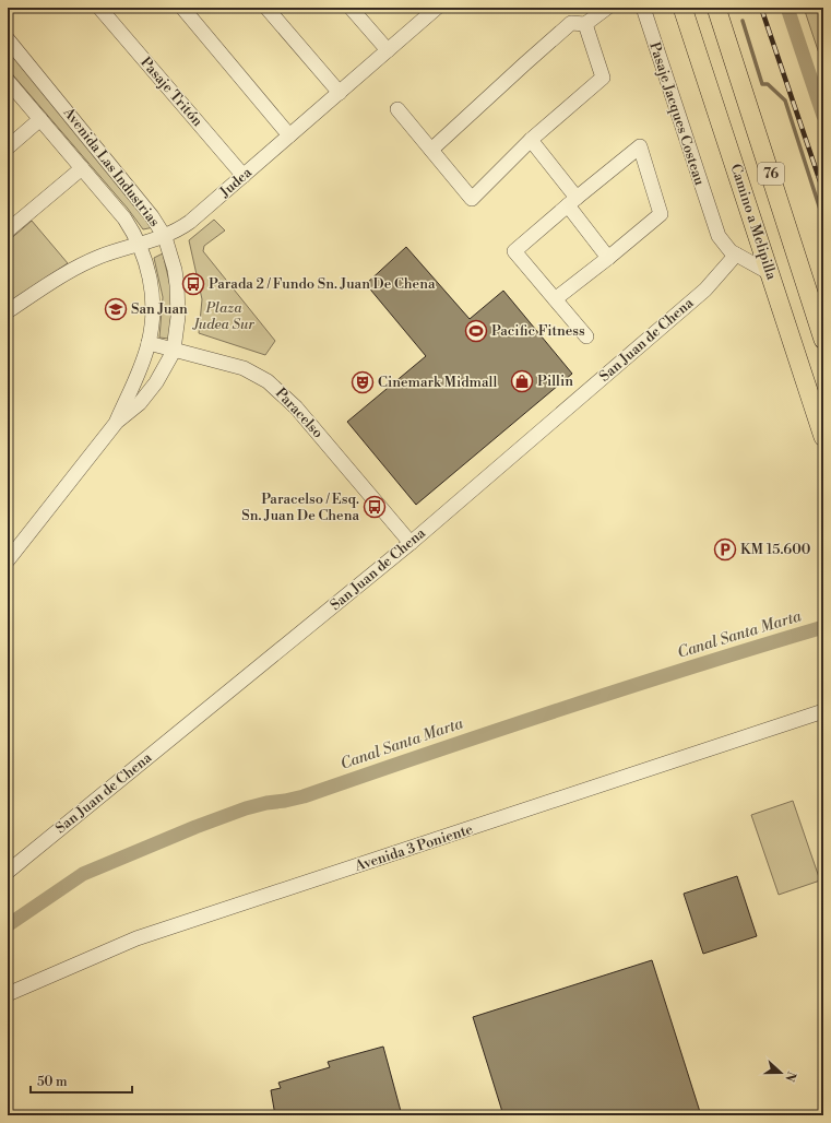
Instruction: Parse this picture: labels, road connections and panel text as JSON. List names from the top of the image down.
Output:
{
  "streets": {
    "main road": ["76", "Camino a Melipilla"],
    "street": [
      "Pasaje Tritón",
      "Pasaje Jacques Costeau",
      "Avenida Las Industrias",
      "Judea",
      "San Juan de Chena",
      "Paracelso",
      "Avenida 3 Poniente"
    ]
  },
  "crossings": [
    ["Pasaje Tritón", "Judea"],
    ["Pasaje Jacques Costeau", "San Juan de Chena"],
    ["Avenida Las Industrias", "Judea"],
    ["Avenida Las Industrias", "Paracelso"],
    ["San Juan de Chena", "Paracelso"]
  ],
  "water": ["Canal Santa Marta"],
  "parks": ["Plaza Judea Sur"],
  "places": {
    "bus stop": ["Parada 2 / Fundo Sn. Juan De Chena", "Paracelso / Esq. Sn. Juan De Chena"],
    "school or university": ["San Juan"],
    "sports": ["Pacific Fitness"],
    "shop": ["Pillin"],
    "theatre": ["Cinemark Midmall"],
    "parking": ["KM 15.600"]
  },
  "scale_bar": "50 m",
  "north": "right"
}
